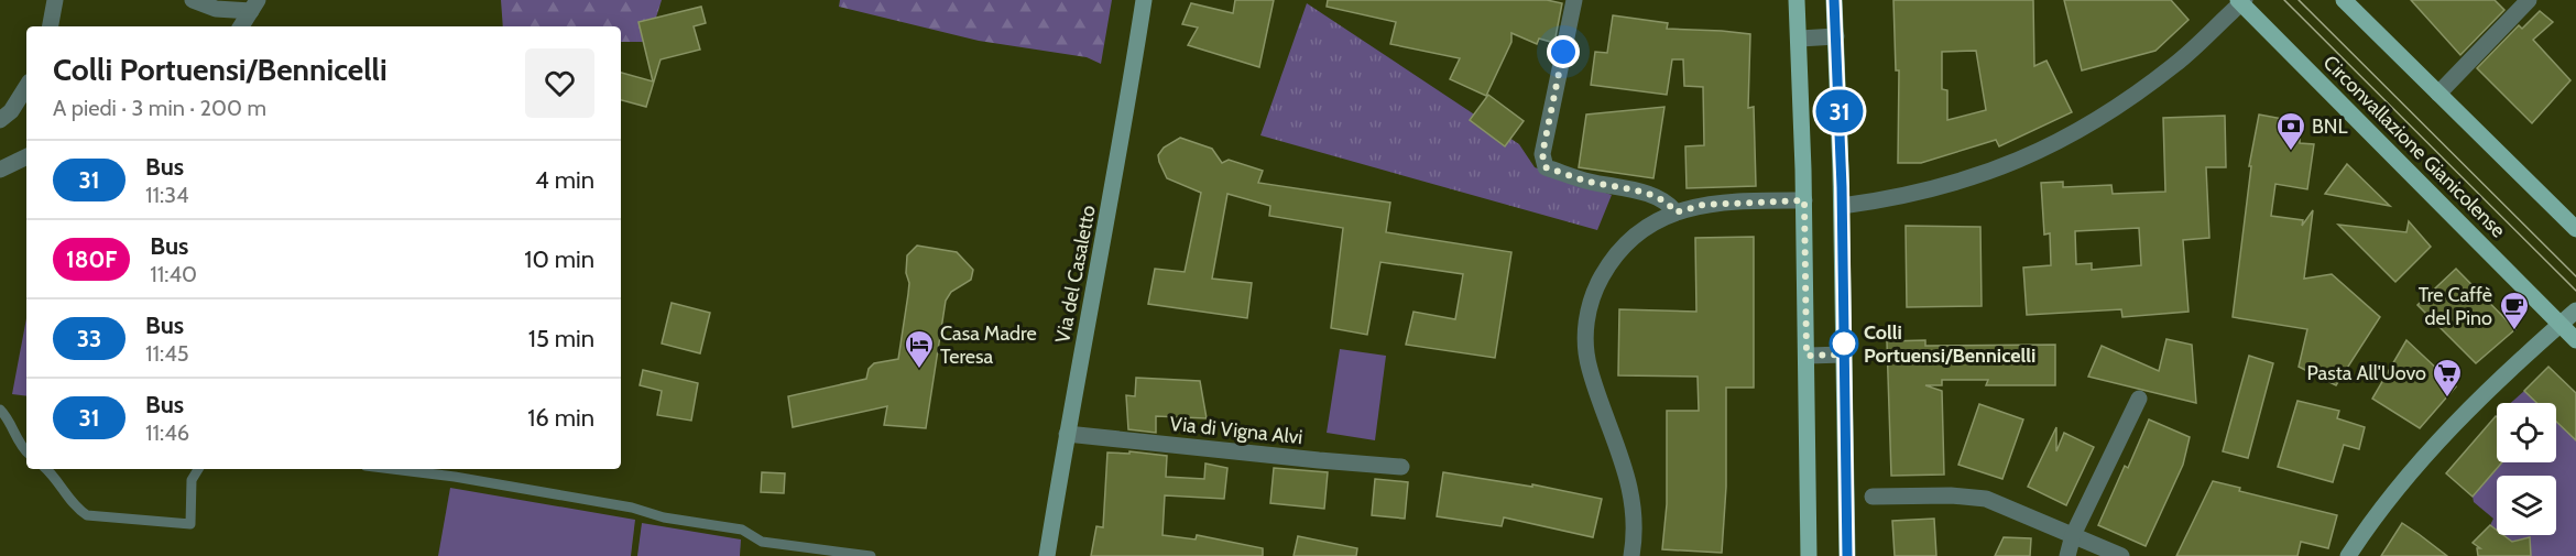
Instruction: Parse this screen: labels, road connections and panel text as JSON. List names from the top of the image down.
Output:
{
  "streets": {
    "main road": ["Circonvallazione Gianicolense"],
    "street": ["Via del Casaletto", "Via di Vigna Alvi"]
  },
  "crossings": [
    ["Via del Casaletto", "Via di Vigna Alvi"]
  ],
  "places": {
    "bank": ["BNL"],
    "cafe": ["Tre Caffè del Pino"],
    "other": ["Colli Portuensi/Bennicelli"],
    "hotel": ["Casa Madre Teresa"],
    "supermarket": ["Pasta All'Uovo"]
  },
  "lines": ["bus line 31"],
  "page": {
    "on_map": "31",
    "heading": ["Colli Portuensi/Bennicelli", "A piedi · 3 min · 200 m"],
    "list": [
      {
        "mark": "31",
        "name": "Bus",
        "note": "11:34",
        "value": "4 min"
      },
      {
        "mark": "180F",
        "name": "Bus",
        "note": "11:40",
        "value": "10 min"
      },
      {
        "mark": "33",
        "name": "Bus",
        "note": "11:45",
        "value": "15 min"
      },
      {
        "mark": "31",
        "name": "Bus",
        "note": "11:46",
        "value": "16 min"
      }
    ]
  }
}
